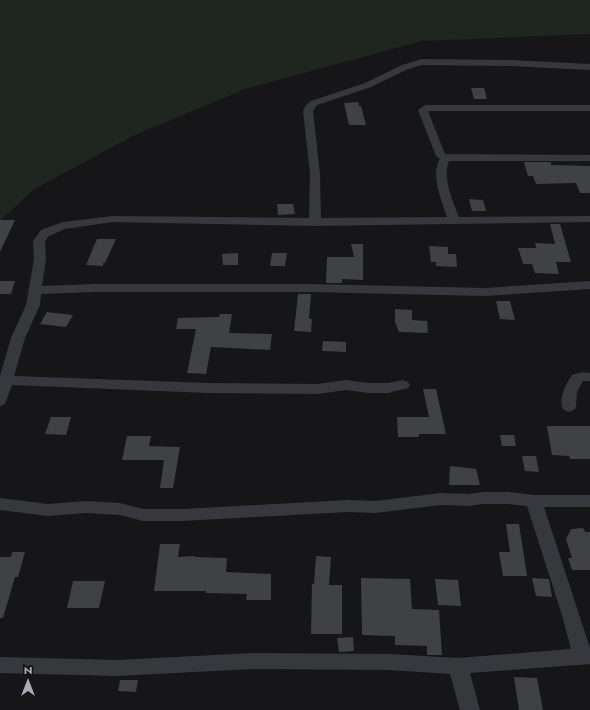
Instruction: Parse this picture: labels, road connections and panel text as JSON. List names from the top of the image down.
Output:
{
  "north": "top"
}
